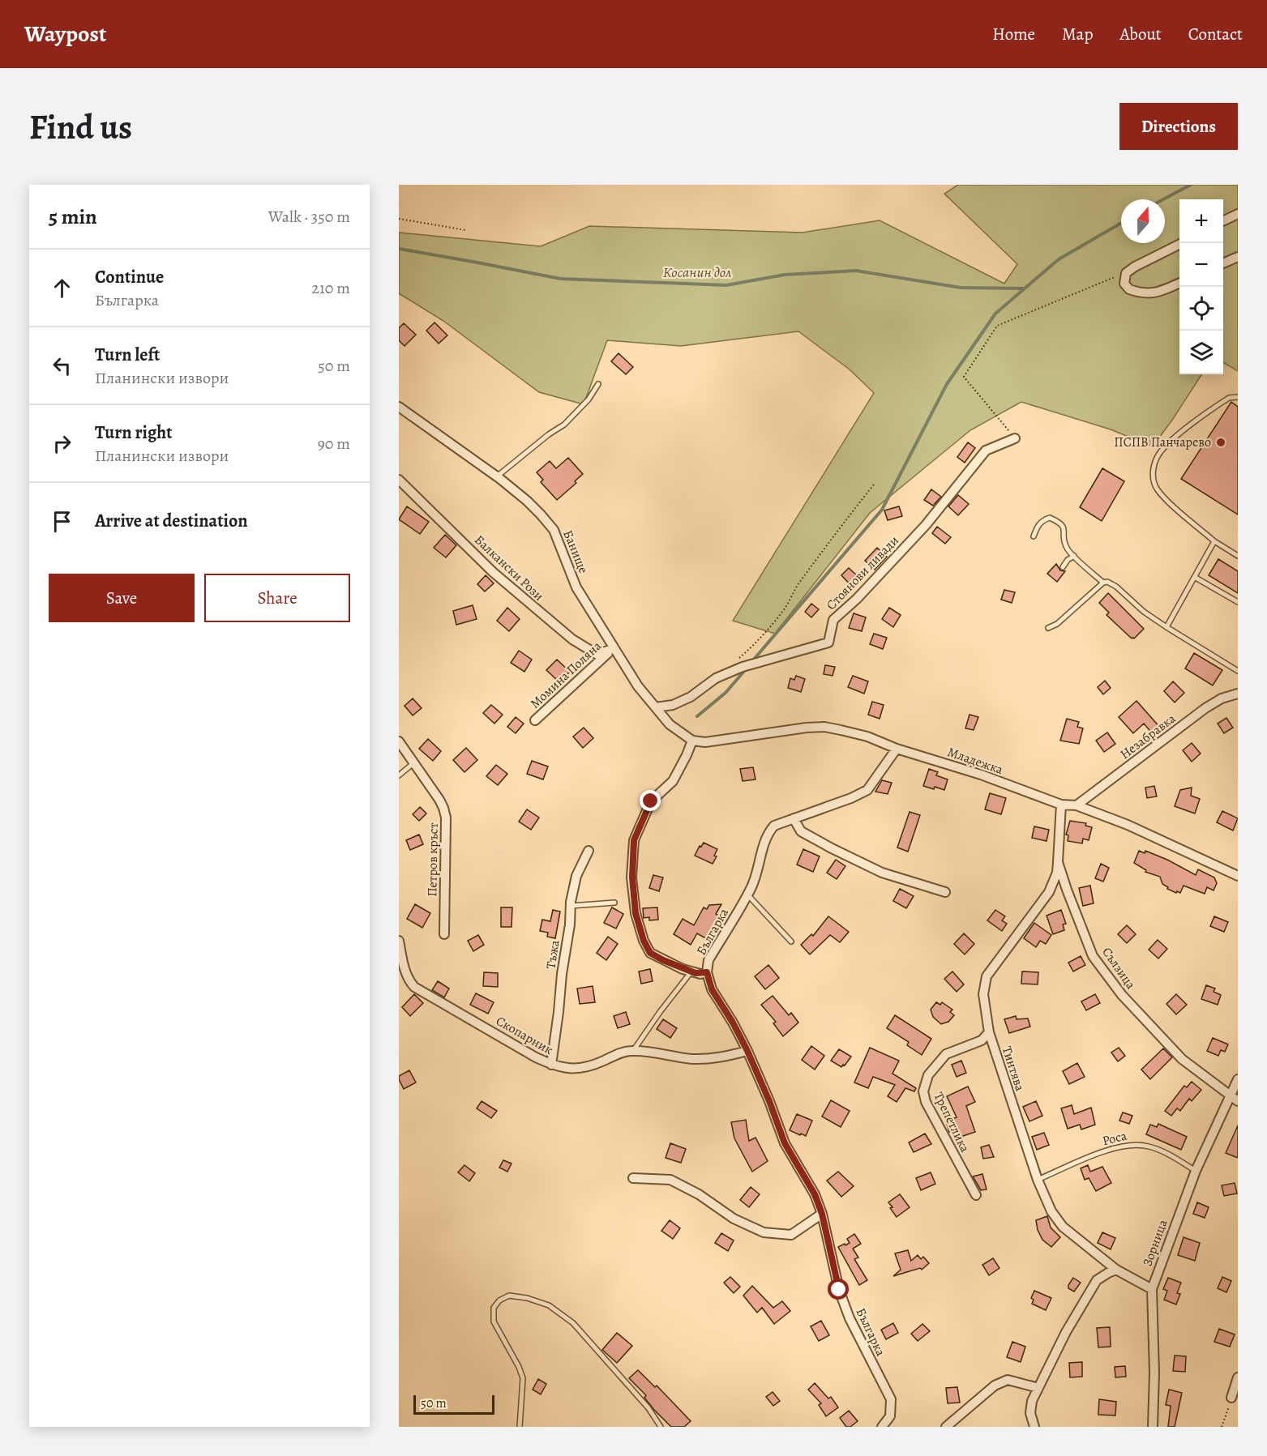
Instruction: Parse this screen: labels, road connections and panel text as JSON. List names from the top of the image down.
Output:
{
  "streets": {
    "street": [
      "Банище",
      "Балкански Рози",
      "Стоянови ливади",
      "Момина Поляна",
      "Незабравка",
      "Младежка",
      "Петров кръст",
      "Българка",
      "Тъжа",
      "Сълзица",
      "Скопарник",
      "Тинтява",
      "Трепетлика",
      "Зорница"
    ],
    "lane": ["Роса"]
  },
  "crossings": [
    ["Банище", "Балкански Рози"],
    ["Банище", "Стоянови ливади"],
    ["Банище", "Момина Поляна"],
    ["Банище", "Младежка"],
    ["Балкански Рози", "Момина Поляна"],
    ["Незабравка", "Младежка"],
    ["Младежка", "Българка"],
    ["Младежка", "Сълзица"],
    ["Тъжа", "Скопарник"],
    ["Сълзица", "Тинтява"],
    ["Сълзица", "Зорница"],
    ["Тинтява", "Трепетлика"],
    ["Тинтява", "Роса"],
    ["Тинтява", "Зорница"],
    ["Роса", "Зорница"]
  ],
  "water": ["Косанин дол"],
  "places": ["ПСПВ Панчарево"],
  "scale_bar": "50 m",
  "north": "top",
  "page": {
    "header": "Waypost",
    "nav": [
      "Home",
      "Map",
      "About",
      "Contact"
    ],
    "buttons": [
      "Directions",
      ["Save", "Share"]
    ],
    "title": "Find us",
    "heading": ["5 min", "Walk · 350 m"],
    "map_buttons": ["+", "−"],
    "list": [
      ["Continue", "Българка", "210 m"],
      ["Turn left", "Планински извори", "50 m"],
      ["Turn right", "Планински извори", "90 m"],
      "Arrive at destination"
    ],
    "scale": "50 m"
  }
}
